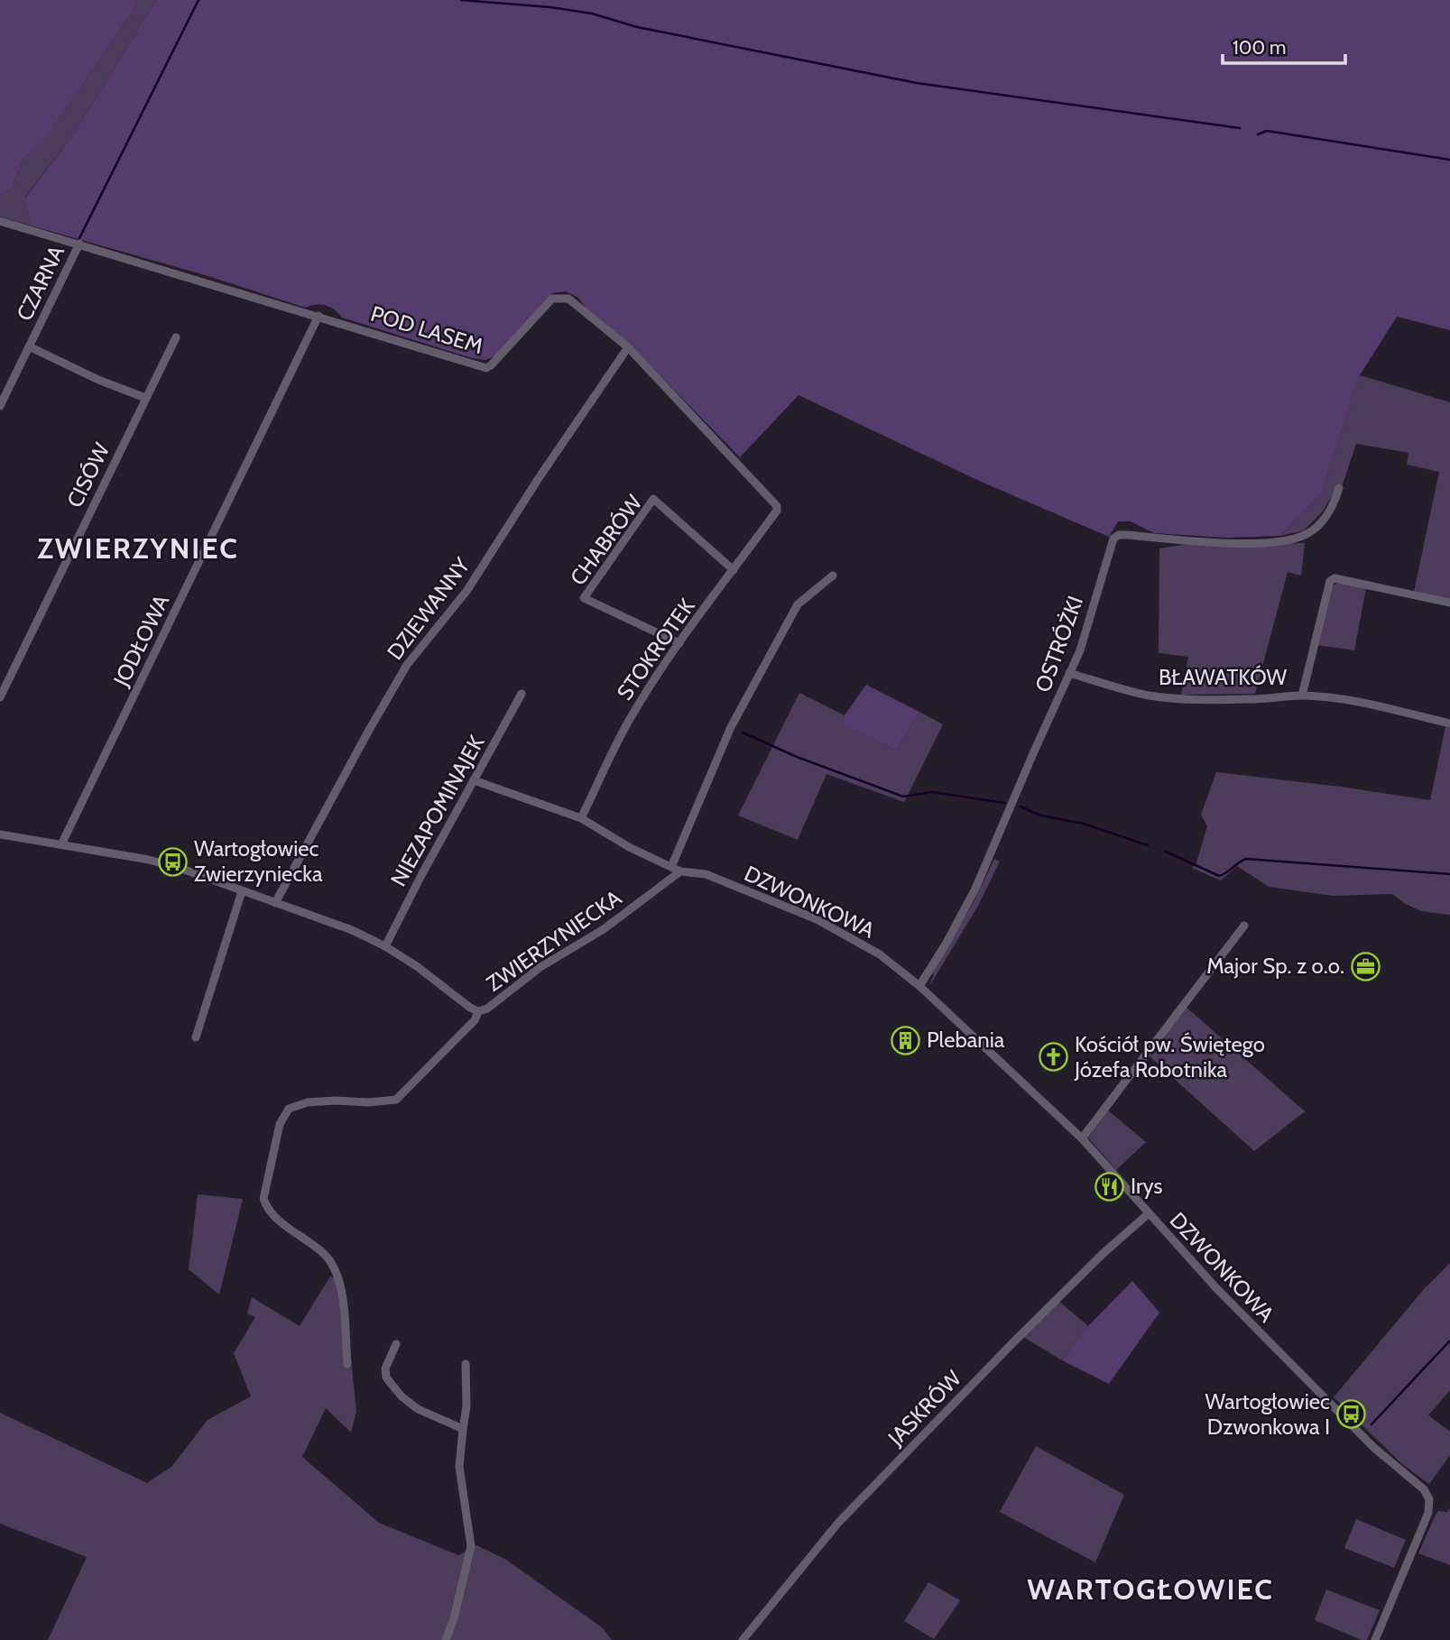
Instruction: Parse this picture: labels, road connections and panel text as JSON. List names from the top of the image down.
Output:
{
  "streets": {
    "street": [
      "CZARNA",
      "POD LASEM",
      "CISÓW",
      "CHABRÓW",
      "DZIEWANNY",
      "JODŁOWA",
      "OSTRÓŻKI",
      "STOKROTEK",
      "BŁAWATKÓW",
      "NIEZAPOMINAJEK",
      "DZWONKOWA",
      "ZWIERZYNIECKA",
      "JASKRÓW"
    ]
  },
  "crossings": [
    ["CZARNA", "POD LASEM"],
    ["POD LASEM", "DZIEWANNY"],
    ["POD LASEM", "JODŁOWA"],
    ["POD LASEM", "STOKROTEK"],
    ["CHABRÓW", "STOKROTEK"],
    ["DZIEWANNY", "ZWIERZYNIECKA"],
    ["JODŁOWA", "ZWIERZYNIECKA"],
    ["OSTRÓŻKI", "BŁAWATKÓW"],
    ["OSTRÓŻKI", "DZWONKOWA"],
    ["STOKROTEK", "DZWONKOWA"],
    ["NIEZAPOMINAJEK", "DZWONKOWA"],
    ["NIEZAPOMINAJEK", "ZWIERZYNIECKA"],
    ["DZWONKOWA", "ZWIERZYNIECKA"],
    ["DZWONKOWA", "JASKRÓW"]
  ],
  "districts": ["ZWIERZYNIEC", "WARTOGŁOWIEC"],
  "places": {
    "bus stop": ["Wartogłowiec Zwierzyniecka", "Wartogłowiec Dzwonkowa I"],
    "office": ["Major Sp. z o.o."],
    "building": ["Plebania"],
    "church": ["Kościół pw. Świętego Józefa Robotnika"],
    "restaurant": ["Irys"]
  },
  "scale_bar": "100 m"
}
